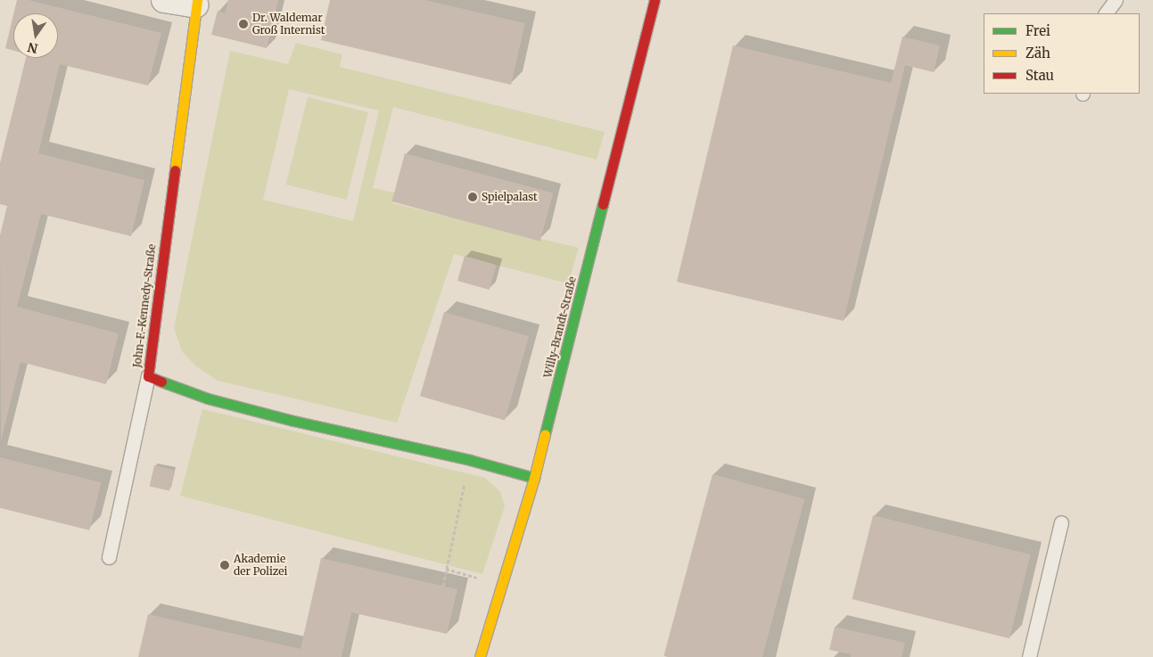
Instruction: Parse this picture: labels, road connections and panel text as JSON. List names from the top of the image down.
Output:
{
  "streets": {
    "street": ["John-F.-Kennedy-Straße", "Willy-Brandt-Straße"]
  },
  "crossings": [
    ["John-F.-Kennedy-Straße", "Willy-Brandt-Straße"]
  ],
  "places": ["Dr. Waldemar Groß Internist", "Spielpalast", "Akademie der Polizei"],
  "legend": ["Frei", "Zäh", "Stau"],
  "north": "bottom"
}
